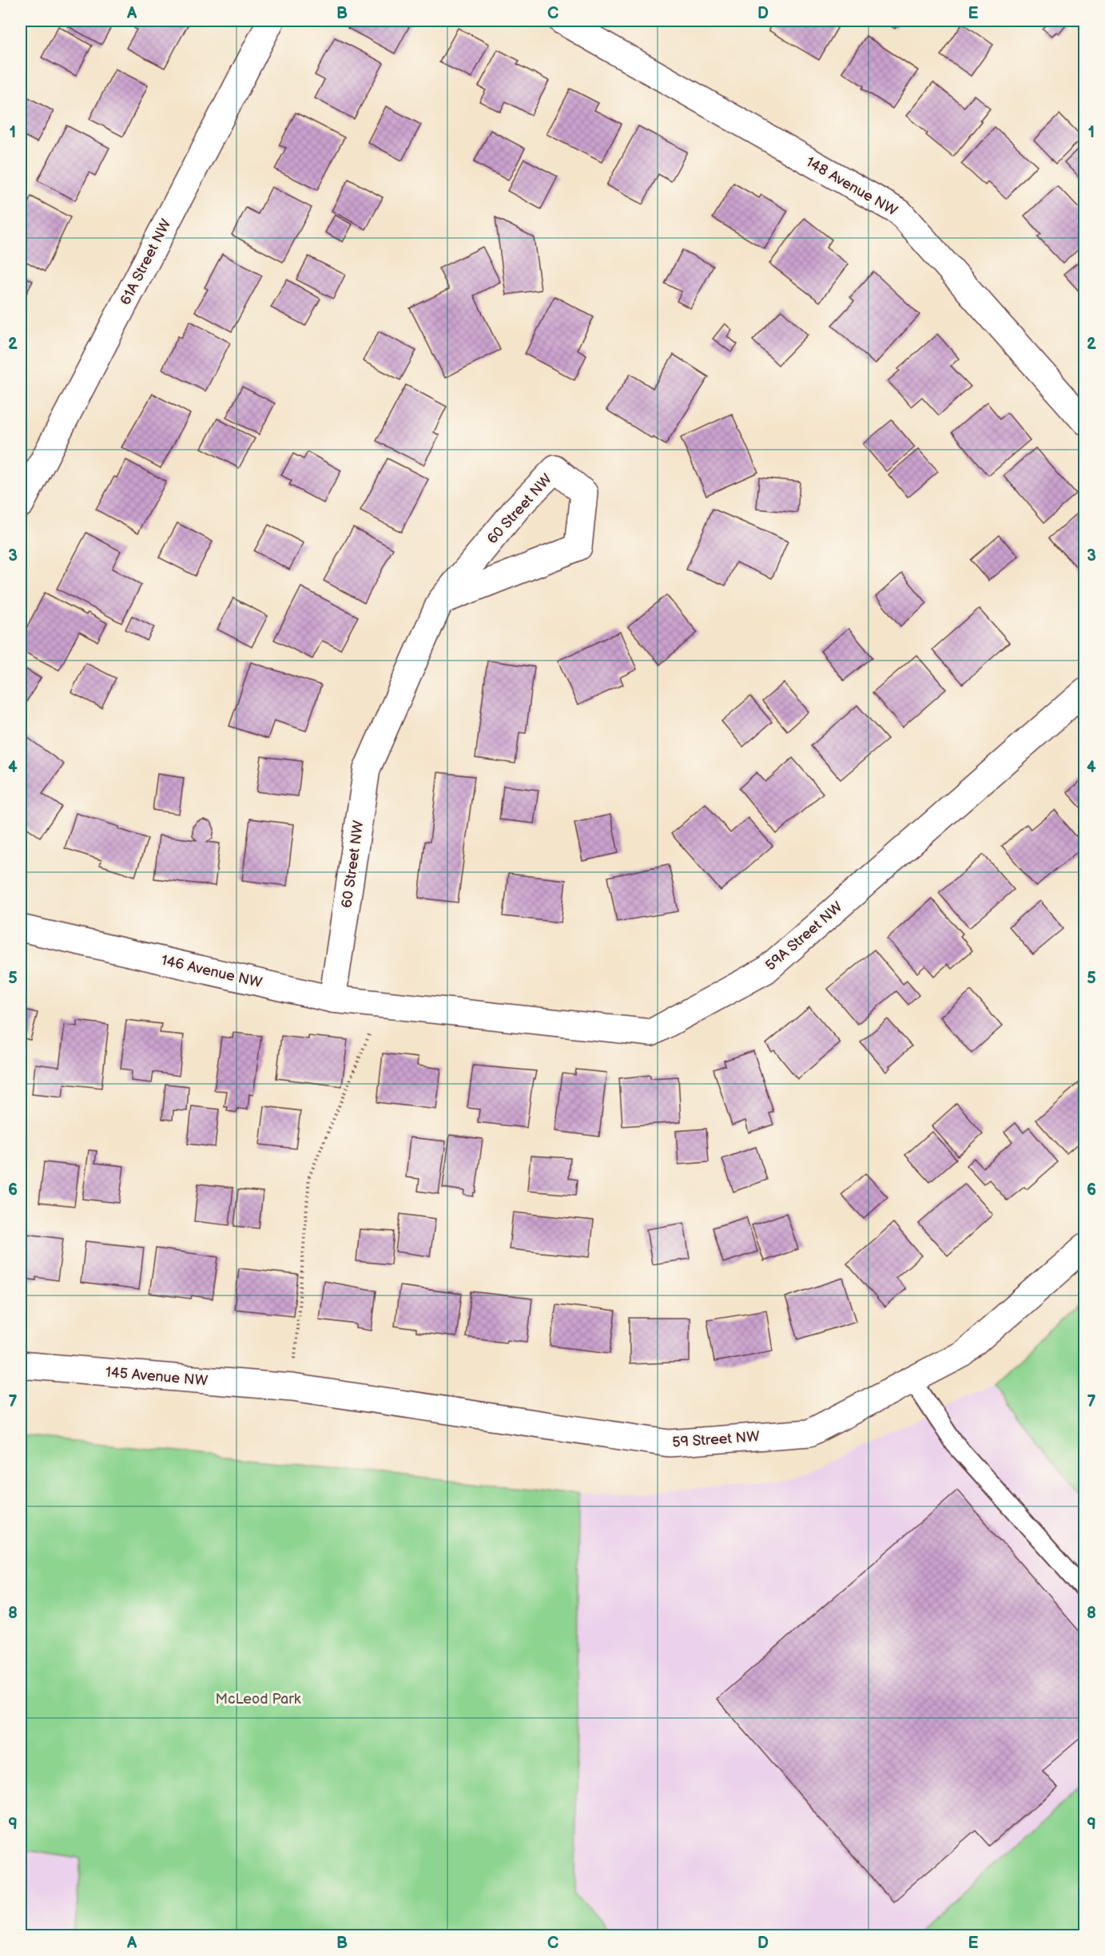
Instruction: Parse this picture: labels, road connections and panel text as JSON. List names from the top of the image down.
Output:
{
  "streets": {
    "street": [
      "148 Avenue NW",
      "61A Street NW",
      "60 Street NW",
      "59A Street NW",
      "146 Avenue NW",
      "145 Avenue NW",
      "59 Street NW"
    ]
  },
  "crossings": [
    ["60 Street NW", "146 Avenue NW"],
    ["59A Street NW", "146 Avenue NW"],
    ["145 Avenue NW", "59 Street NW"]
  ],
  "parks": ["McLeod Park"],
  "grid": {
    "columns": [
      "A",
      "B",
      "C",
      "D",
      "E"
    ],
    "rows": [
      "1",
      "2",
      "3",
      "4",
      "5",
      "6",
      "7",
      "8",
      "9"
    ]
  }
}
